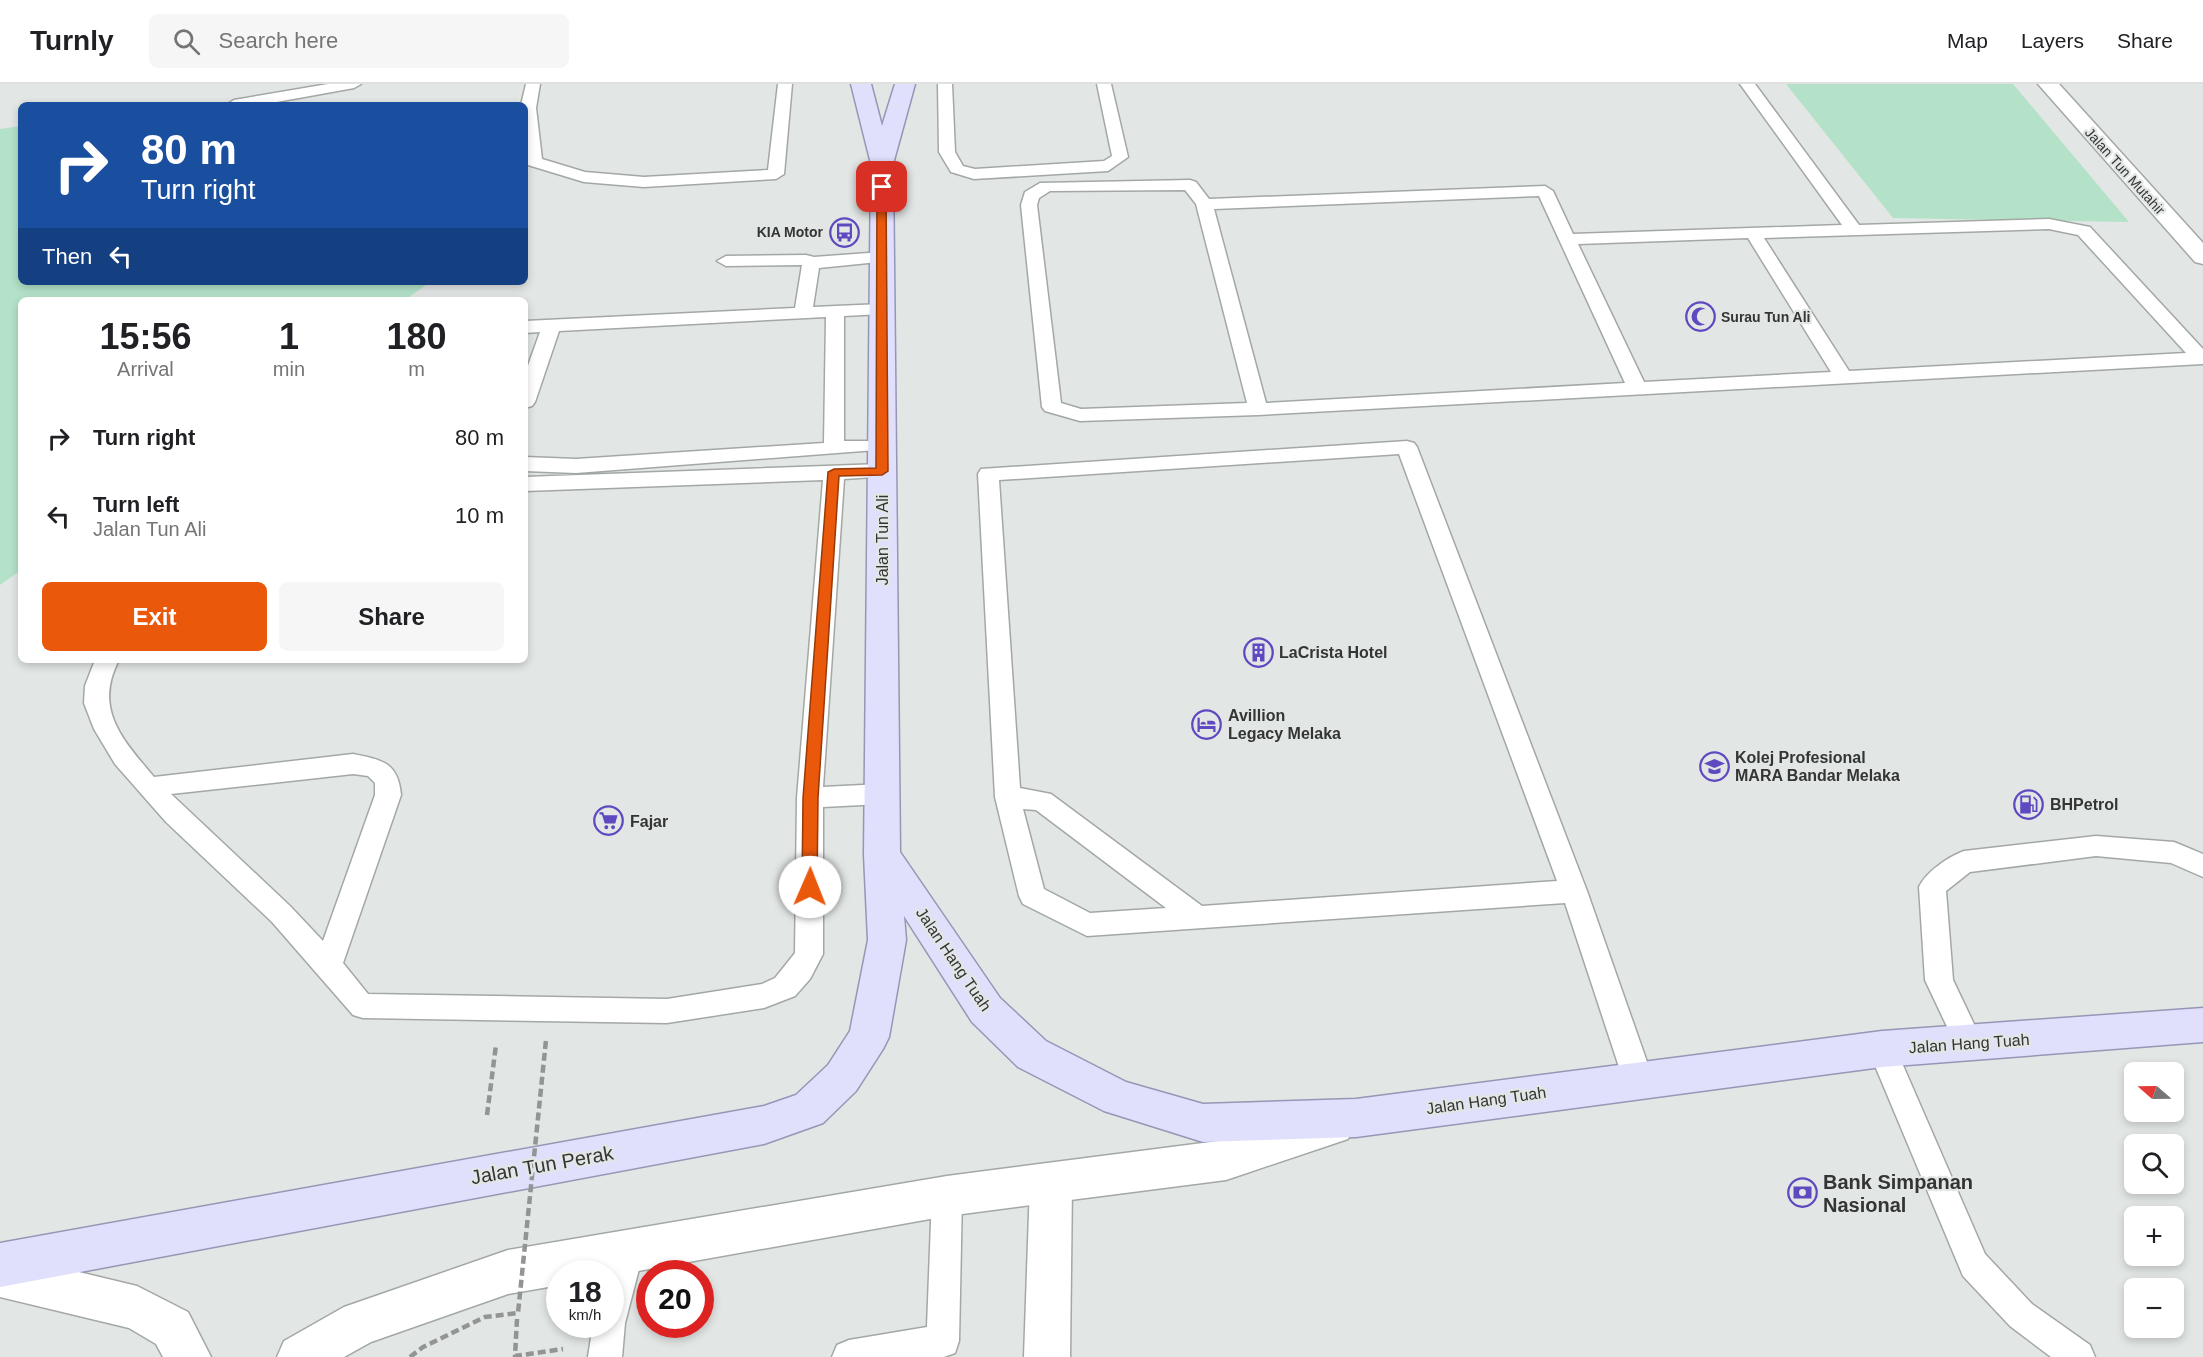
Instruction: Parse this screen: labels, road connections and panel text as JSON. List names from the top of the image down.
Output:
{
  "streets": {
    "main road": ["Jalan Tun Ali", "Jalan Hang Tuah", "Jalan Tun Perak"],
    "street": ["Jalan Tun Mutahir"]
  },
  "crossings": [
    ["Jalan Tun Ali", "Jalan Hang Tuah"],
    ["Jalan Tun Ali", "Jalan Tun Perak"],
    ["Jalan Hang Tuah", "Jalan Tun Perak"]
  ],
  "places": {
    "bus stop": ["KIA Motor"],
    "mosque": ["Surau Tun Ali"],
    "building": ["LaCrista Hotel"],
    "hotel": ["Avillion Legacy Melaka"],
    "school or university": ["Kolej Profesional MARA Bandar Melaka"],
    "fuel station": ["BHPetrol"],
    "supermarket": ["Fajar"],
    "bank": ["Bank Simpanan Nasional"]
  },
  "north": "left",
  "page": {
    "header": "Turnly",
    "search": "Search here",
    "nav": ["Map", "Layers", "Share"],
    "turn": ["80 m", "Turn right"],
    "then": "Then",
    "eta": [
      "15:56",
      "Arrival",
      "1",
      "min",
      "180",
      "m"
    ],
    "list": [
      {
        "name": "Turn right",
        "value": "80 m"
      },
      {
        "name": "Turn left",
        "note": "Jalan Tun Ali",
        "value": "10 m"
      }
    ],
    "buttons": ["Exit", "Share"],
    "map_buttons": ["+", "−"],
    "speed": "18 km/h",
    "limit": "20"
  }
}
